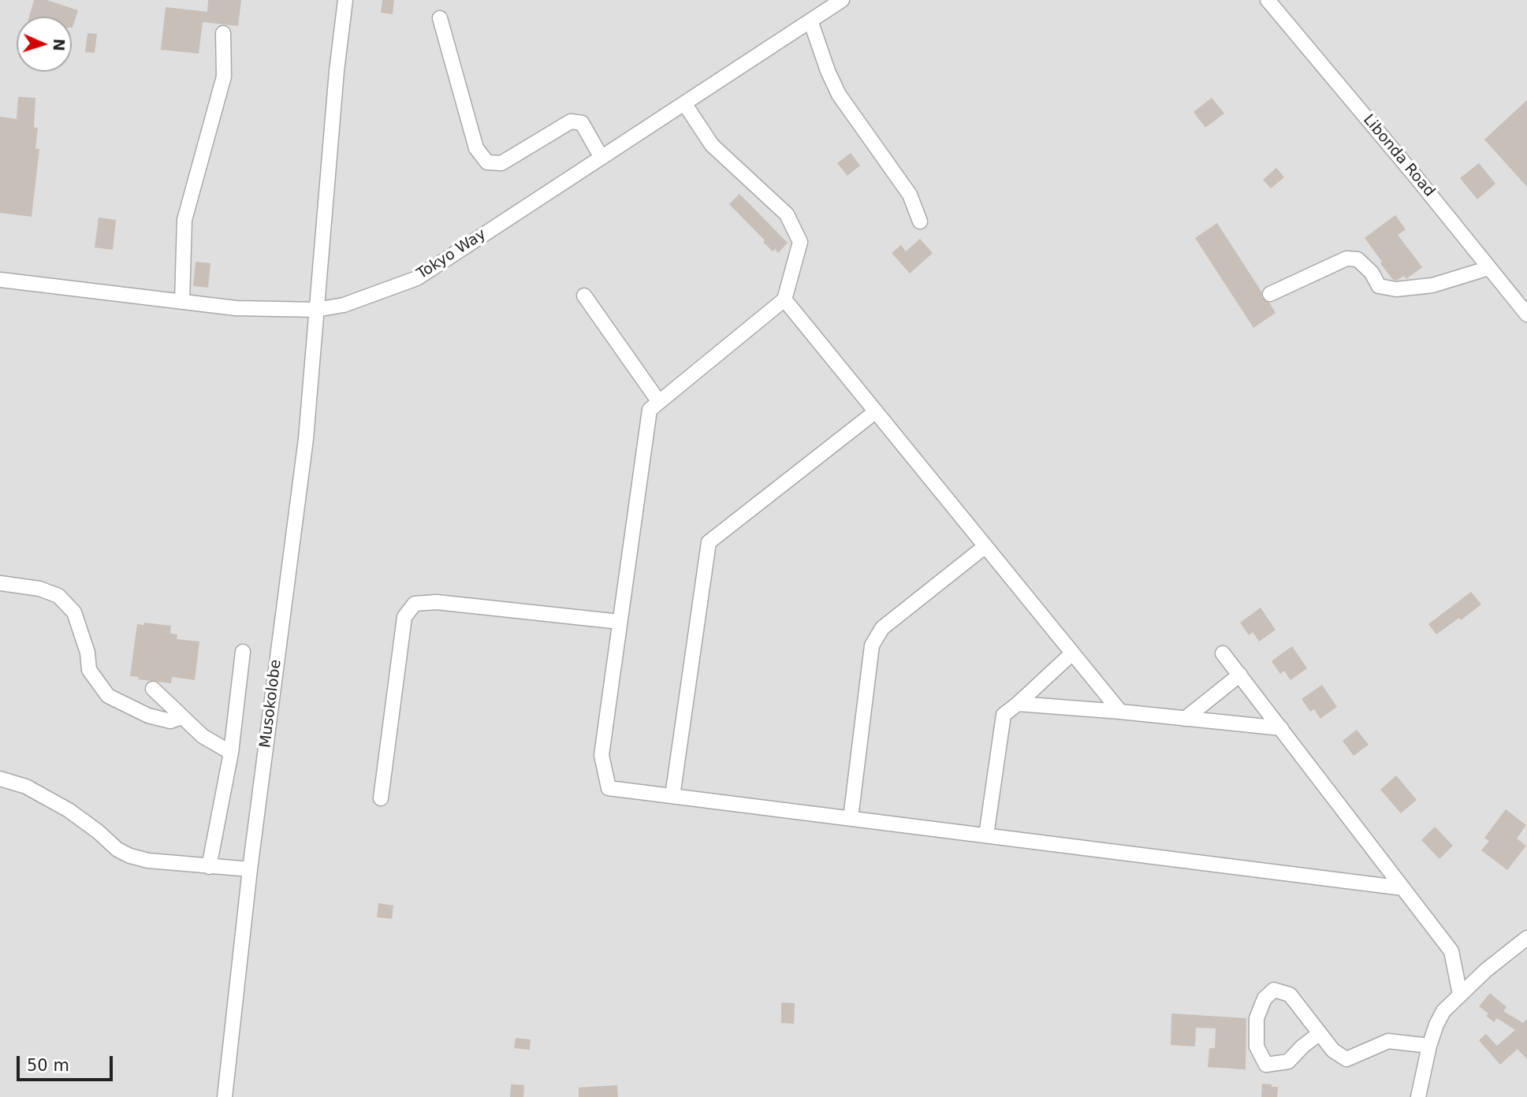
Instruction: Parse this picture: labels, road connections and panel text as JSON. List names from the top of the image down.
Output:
{
  "streets": {
    "street": ["Libonda Road", "Tokyo Way", "Musokolobe"]
  },
  "crossings": [
    ["Tokyo Way", "Musokolobe"]
  ],
  "scale_bar": "50 m",
  "north": "right"
}
